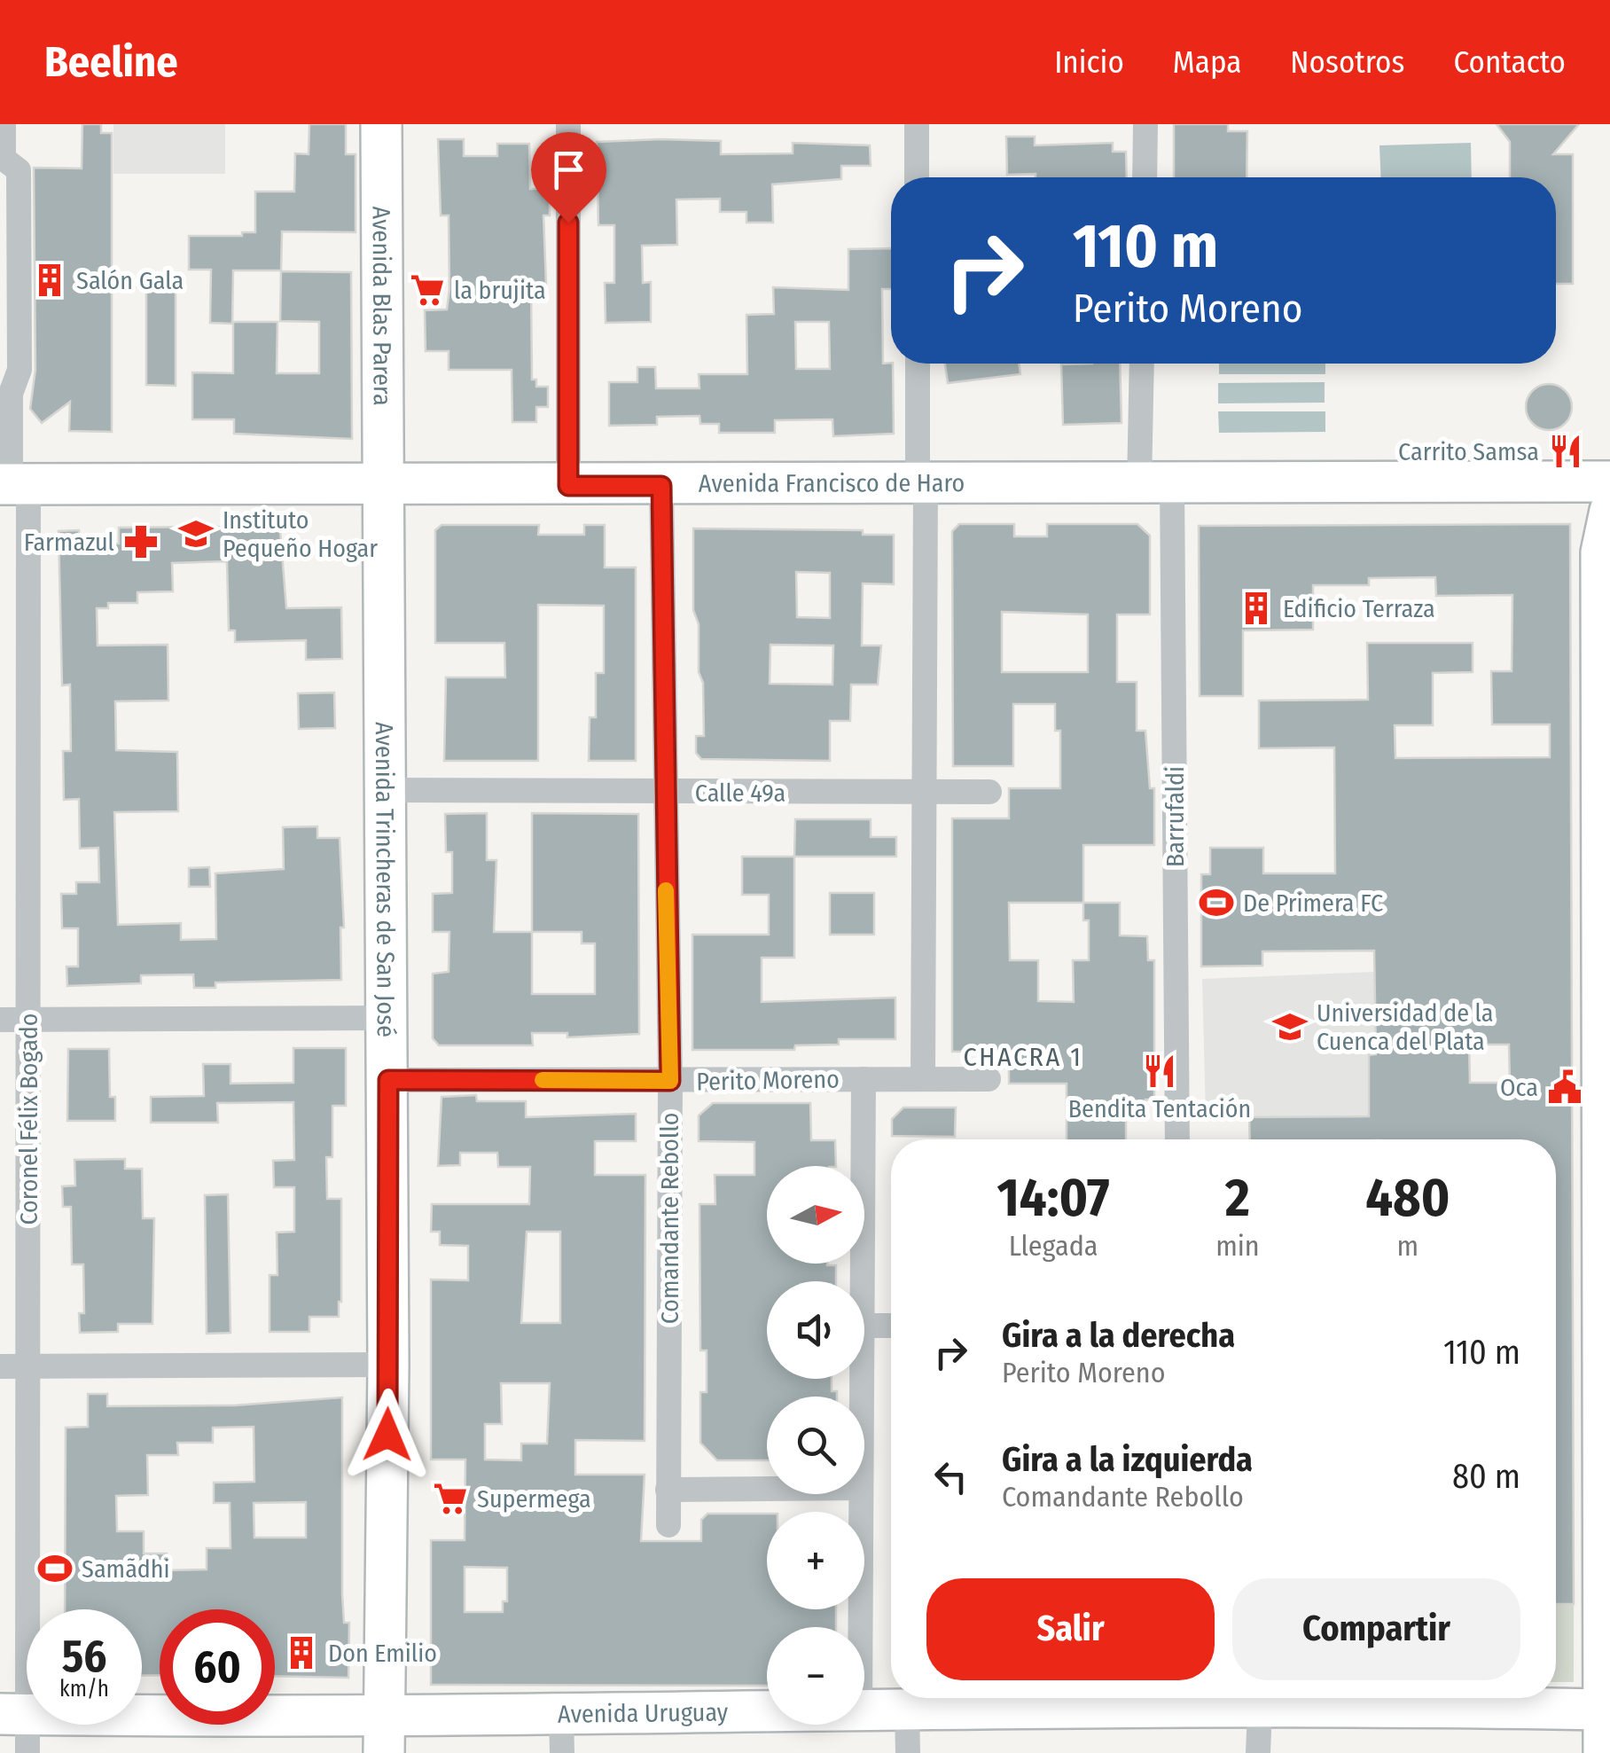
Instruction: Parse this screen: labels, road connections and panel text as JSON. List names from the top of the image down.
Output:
{
  "streets": {
    "main road": [
      "Avenida Blas Parera",
      "Avenida Francisco de Haro",
      "Avenida Trincheras de San José",
      "Avenida Uruguay"
    ],
    "street": [
      "Calle 49a",
      "Barrufaldi",
      "Perito Moreno",
      "Coronel Félix Bogado",
      "Comandante Rebollo"
    ]
  },
  "crossings": [
    ["Avenida Blas Parera", "Avenida Francisco de Haro"],
    ["Avenida Blas Parera", "Avenida Trincheras de San José"],
    ["Avenida Francisco de Haro", "Barrufaldi"],
    ["Avenida Francisco de Haro", "Avenida Trincheras de San José"],
    ["Avenida Francisco de Haro", "Coronel Félix Bogado"],
    ["Avenida Francisco de Haro", "Comandante Rebollo"],
    ["Calle 49a", "Avenida Trincheras de San José"],
    ["Calle 49a", "Comandante Rebollo"],
    ["Avenida Trincheras de San José", "Perito Moreno"],
    ["Avenida Trincheras de San José", "Avenida Uruguay"],
    ["Perito Moreno", "Comandante Rebollo"],
    ["Coronel Félix Bogado", "Avenida Uruguay"]
  ],
  "districts": ["CHACRA 1"],
  "places": {
    "building": ["Salón Gala", "Edificio Terraza", "Don Emilio"],
    "supermarket": ["la brujita", "Supermega"],
    "restaurant": ["Carrito Samsa", "Bendita Tentación"],
    "school or university": ["Instituto Pequeño Hogar", "Universidad de la Cuenca del Plata"],
    "pharmacy": ["Farmazul"],
    "sports": ["De Primera FC", "Samãdhi"],
    "public building": ["Oca"]
  },
  "north": "right",
  "page": {
    "header": "Beeline",
    "nav": [
      "Inicio",
      "Mapa",
      "Nosotros",
      "Contacto"
    ],
    "turn": ["110 m", "Perito Moreno"],
    "eta": [
      "14:07",
      "Llegada",
      "2",
      "min",
      "480",
      "m"
    ],
    "map_buttons": ["+", "−"],
    "list": [
      {
        "name": "Gira a la derecha",
        "note": "Perito Moreno",
        "value": "110 m"
      },
      {
        "name": "Gira a la izquierda",
        "note": "Comandante Rebollo",
        "value": "80 m"
      }
    ],
    "buttons": ["Salir", "Compartir"],
    "speed": "56 km/h",
    "limit": "60"
  }
}
